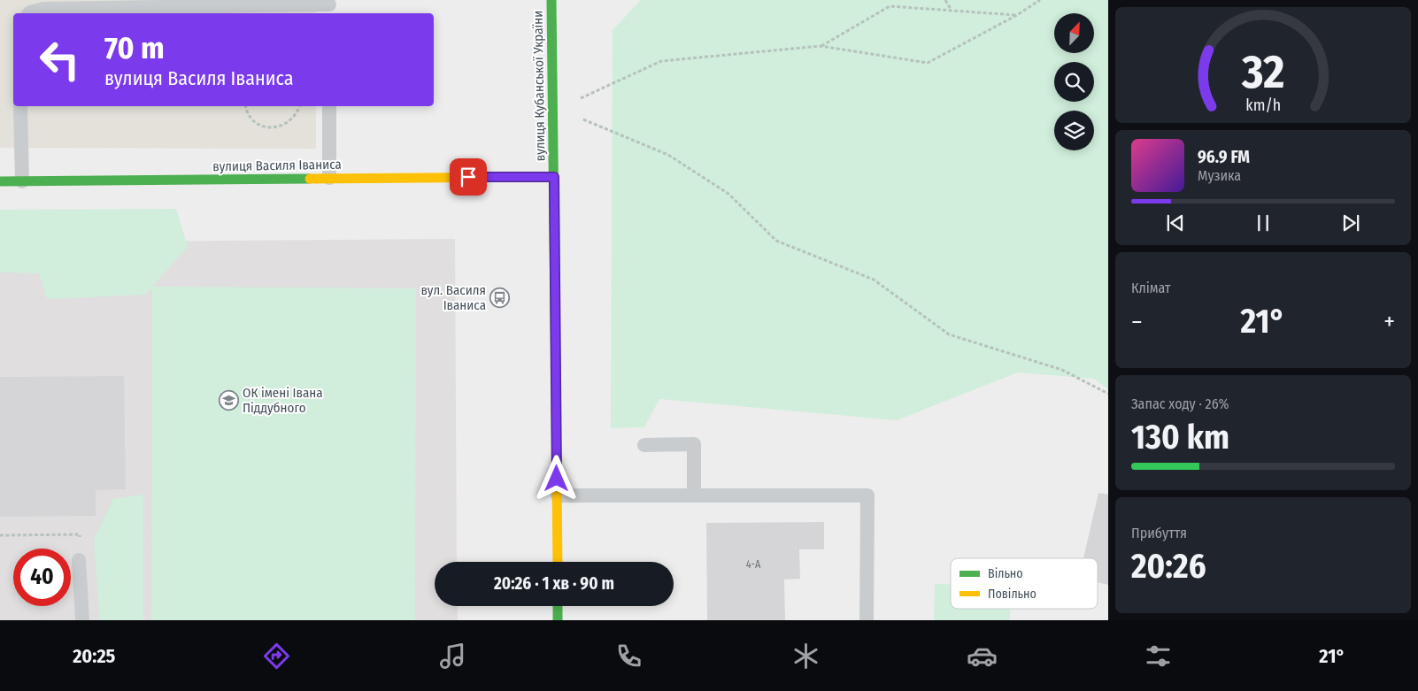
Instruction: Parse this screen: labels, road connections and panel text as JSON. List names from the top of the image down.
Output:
{
  "streets": {
    "street": ["вулиця Кубанської України", "вулиця Василя Іваниса"]
  },
  "crossings": [
    ["вулиця Кубанської України", "вулиця Василя Іваниса"]
  ],
  "places": {
    "bus stop": ["вул. Василя Іваниса"],
    "school or university": ["ОК імені Івана Піддубного"]
  },
  "house_numbers": ["4-А"],
  "legend": ["Вільно", "Повільно"],
  "north": "top right",
  "page": {
    "turn": ["70 m", "вулиця Василя Іваниса"],
    "song": ["96.9 FM", "Музика"],
    "tile": [
      "Клімат",
      ["Запас ходу · 26%", "130 km"],
      ["Прибуття", "20:26"]
    ],
    "heat": ["−", "21°", "+"],
    "limit": "40",
    "trip": "20:26 · 1 хв · 90 m",
    "tabs": ["20:25", "21°"],
    "gauge": ["32", "km/h"]
  }
}
